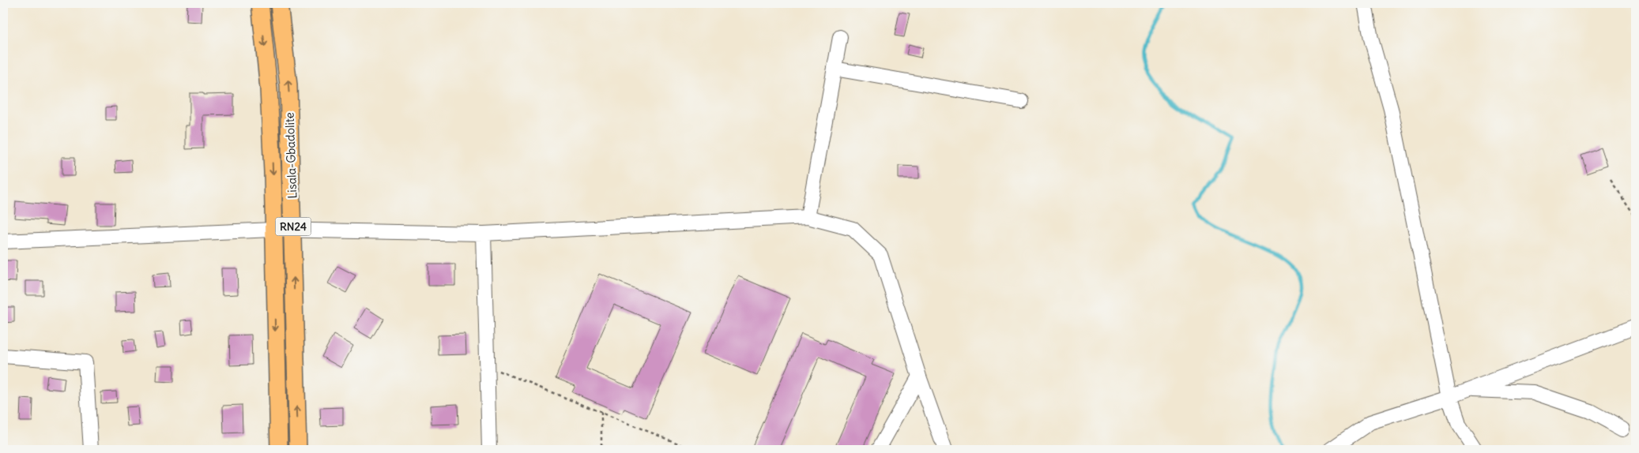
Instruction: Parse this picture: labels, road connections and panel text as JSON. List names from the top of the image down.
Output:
{
  "streets": {
    "main road": ["Lisala-Gbadolite", "RN24"]
  }
}
